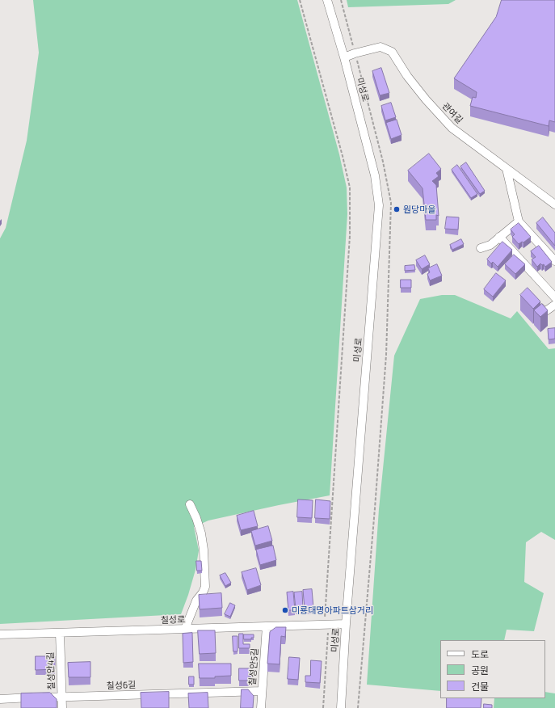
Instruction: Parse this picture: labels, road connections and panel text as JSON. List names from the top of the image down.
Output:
{
  "streets": {
    "street": [
      "미성로",
      "관여길",
      "칠성로",
      "칠성안5길",
      "칠성안4길",
      "칠성6길"
    ]
  },
  "crossings": [
    ["미성로", "관여길"],
    ["미성로", "칠성로"],
    ["칠성로", "칠성안5길"],
    ["칠성로", "칠성안4길"],
    ["칠성안5길", "칠성6길"],
    ["칠성안4길", "칠성6길"]
  ],
  "places": ["원당마을", "미룡대명아파트삼거리"],
  "legend": ["도로", "공원", "건물"]
}
